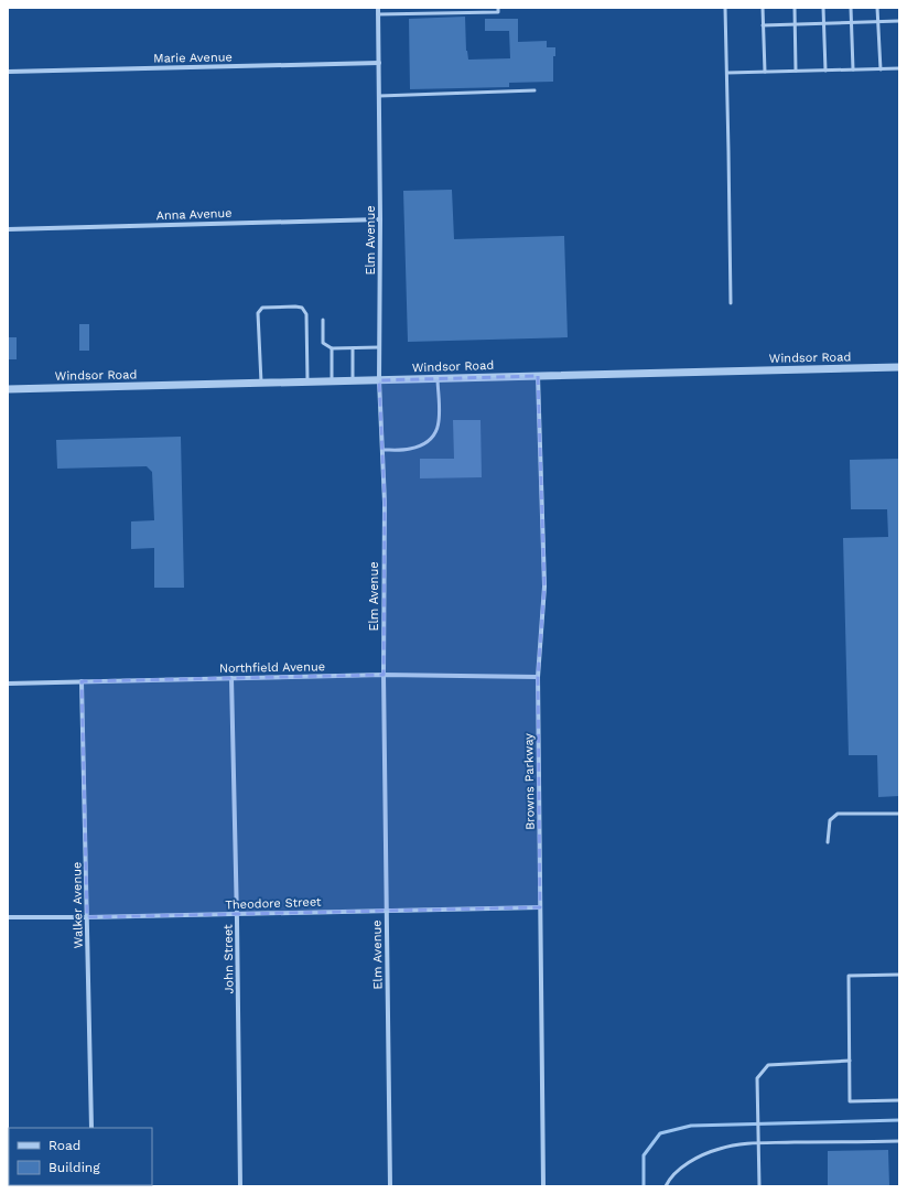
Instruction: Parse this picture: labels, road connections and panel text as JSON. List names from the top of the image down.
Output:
{
  "streets": {
    "street": [
      "Marie Avenue",
      "Anna Avenue",
      "Elm Avenue",
      "Windsor Road",
      "Northfield Avenue",
      "Browns Parkway",
      "Theodore Street",
      "Walker Avenue",
      "John Street"
    ]
  },
  "crossings": [
    ["Marie Avenue", "Elm Avenue"],
    ["Anna Avenue", "Elm Avenue"],
    ["Elm Avenue", "Windsor Road"],
    ["Elm Avenue", "Northfield Avenue"],
    ["Elm Avenue", "Theodore Street"],
    ["Windsor Road", "Browns Parkway"],
    ["Northfield Avenue", "Browns Parkway"],
    ["Northfield Avenue", "Walker Avenue"],
    ["Northfield Avenue", "John Street"],
    ["Browns Parkway", "Theodore Street"],
    ["Theodore Street", "Walker Avenue"],
    ["Theodore Street", "John Street"]
  ],
  "legend": ["Road", "Building"]
}
